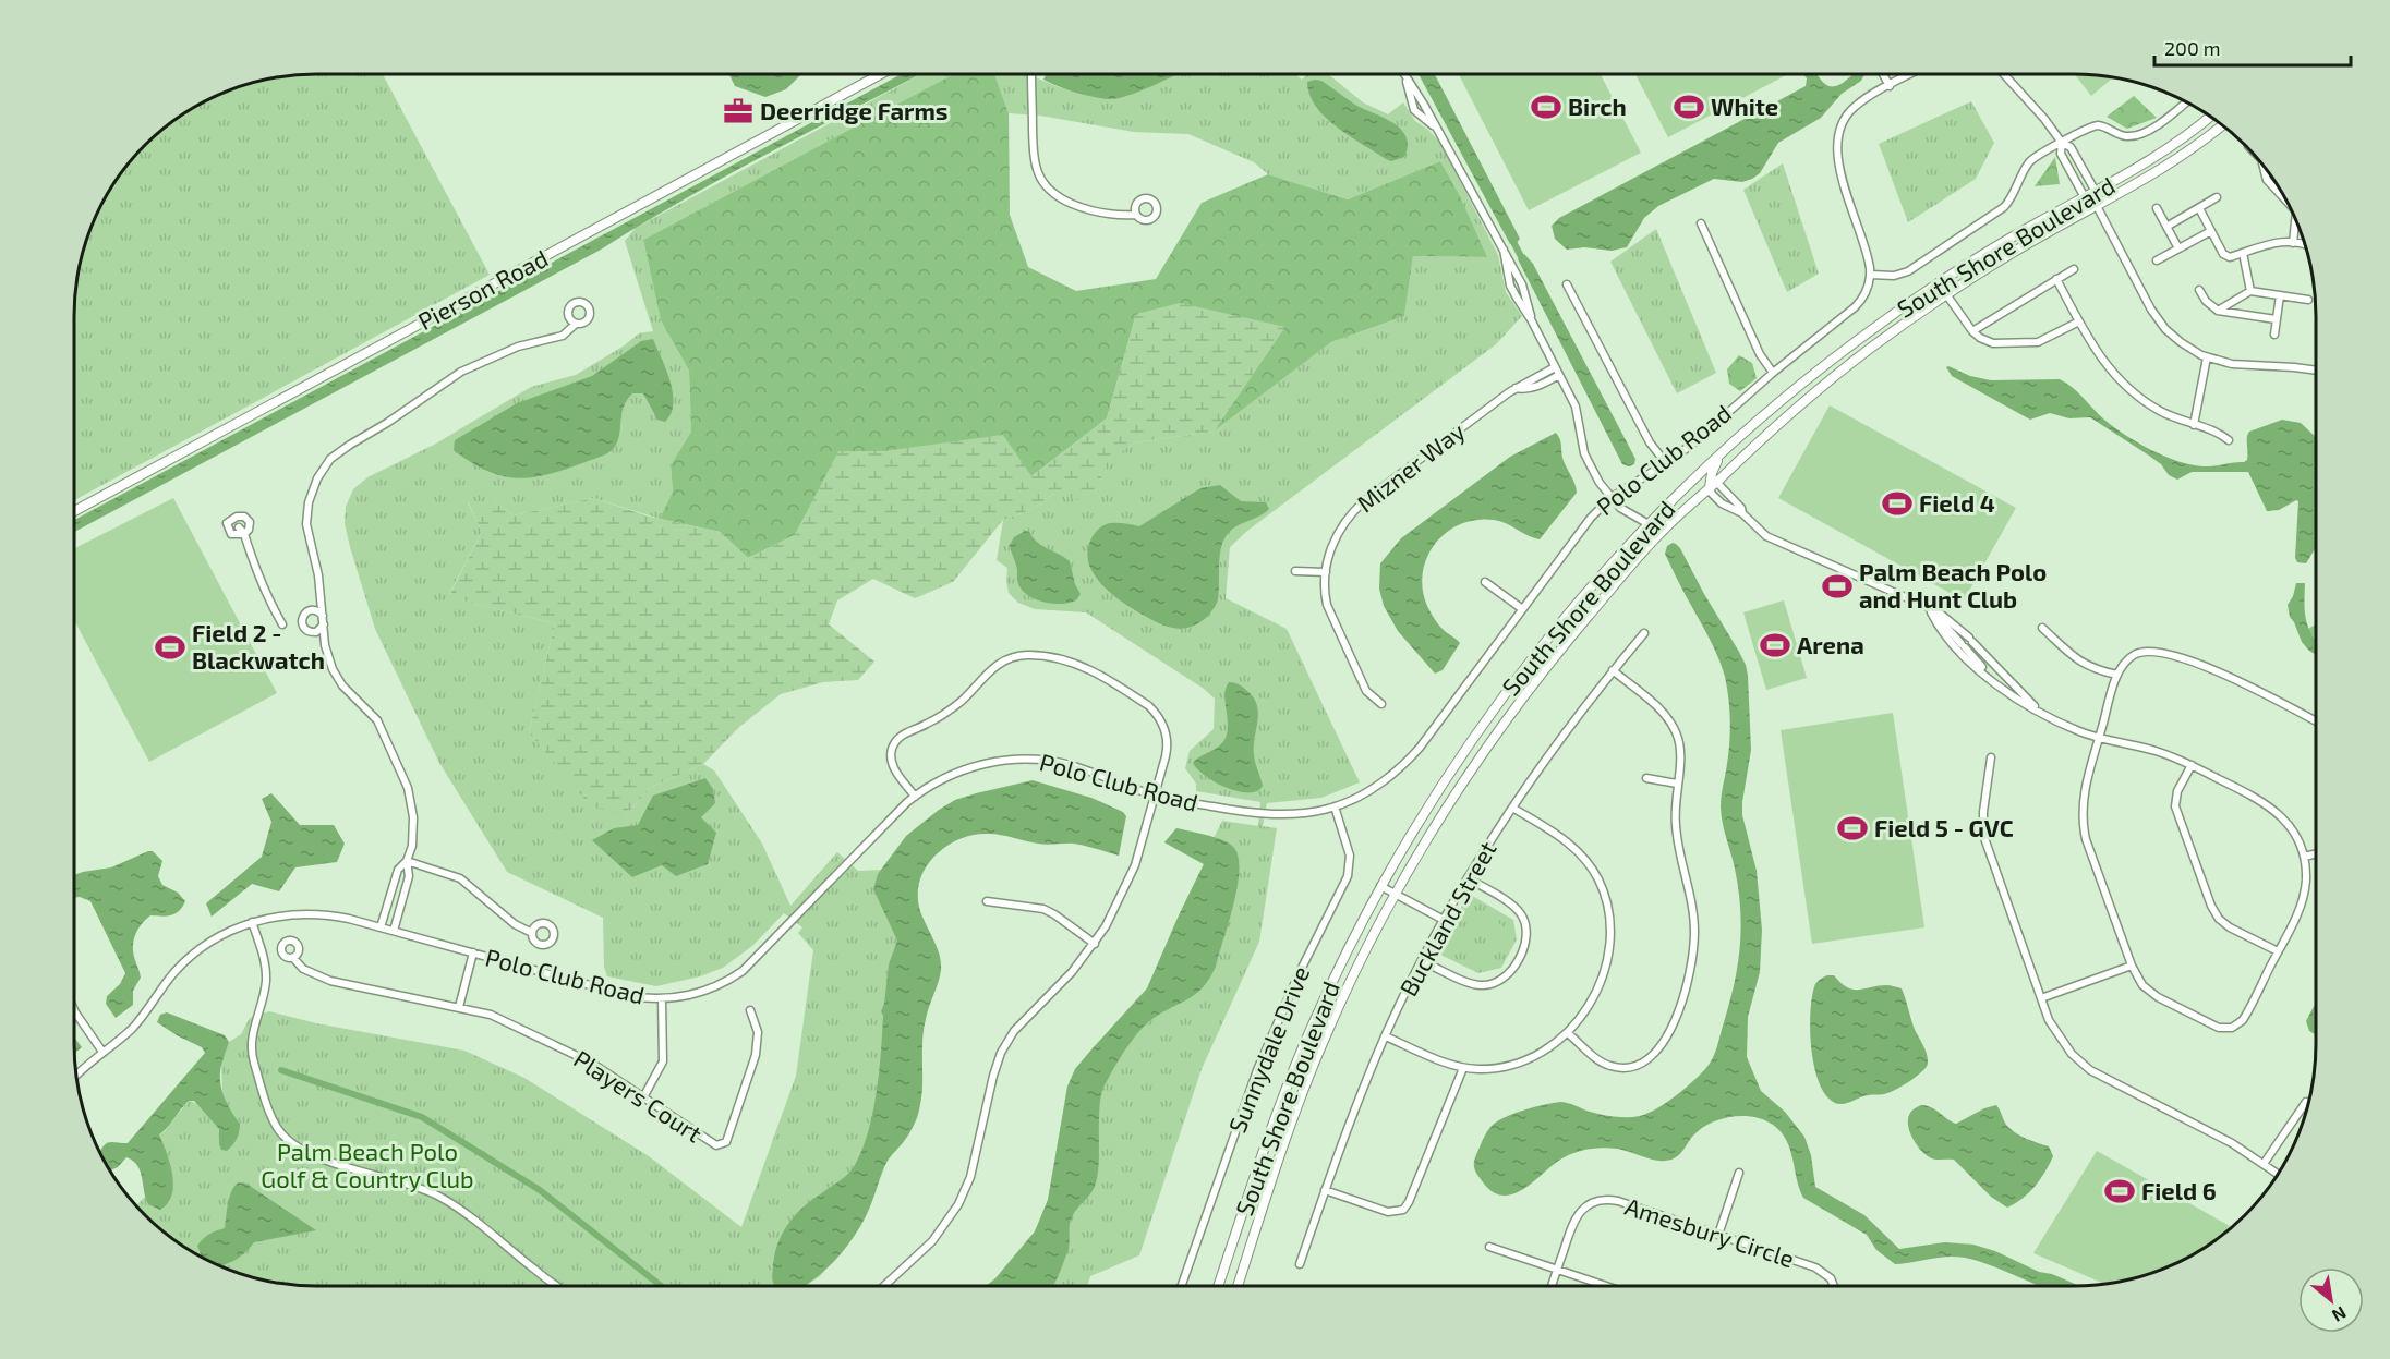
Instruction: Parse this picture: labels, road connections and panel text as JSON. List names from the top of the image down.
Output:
{
  "streets": {
    "street": [
      "South Shore Boulevard",
      "Pierson Road",
      "Polo Club Road",
      "Mizner Way",
      "Buckland Street",
      "Sunnydale Drive",
      "Players Court",
      "Amesbury Circle"
    ]
  },
  "crossings": [
    ["Polo Club Road", "Sunnydale Drive"]
  ],
  "parks": ["Palm Beach Polo Golf & Country Club"],
  "places": {
    "sports": [
      "Birch",
      "White",
      "Field 4",
      "Palm Beach Polo and Hunt Club",
      "Arena",
      "Field 2 - Blackwatch",
      "Field 5 - GVC",
      "Field 6"
    ],
    "office": ["Deerridge Farms"]
  },
  "scale_bar": "200 m",
  "north": "bottom right"
}
